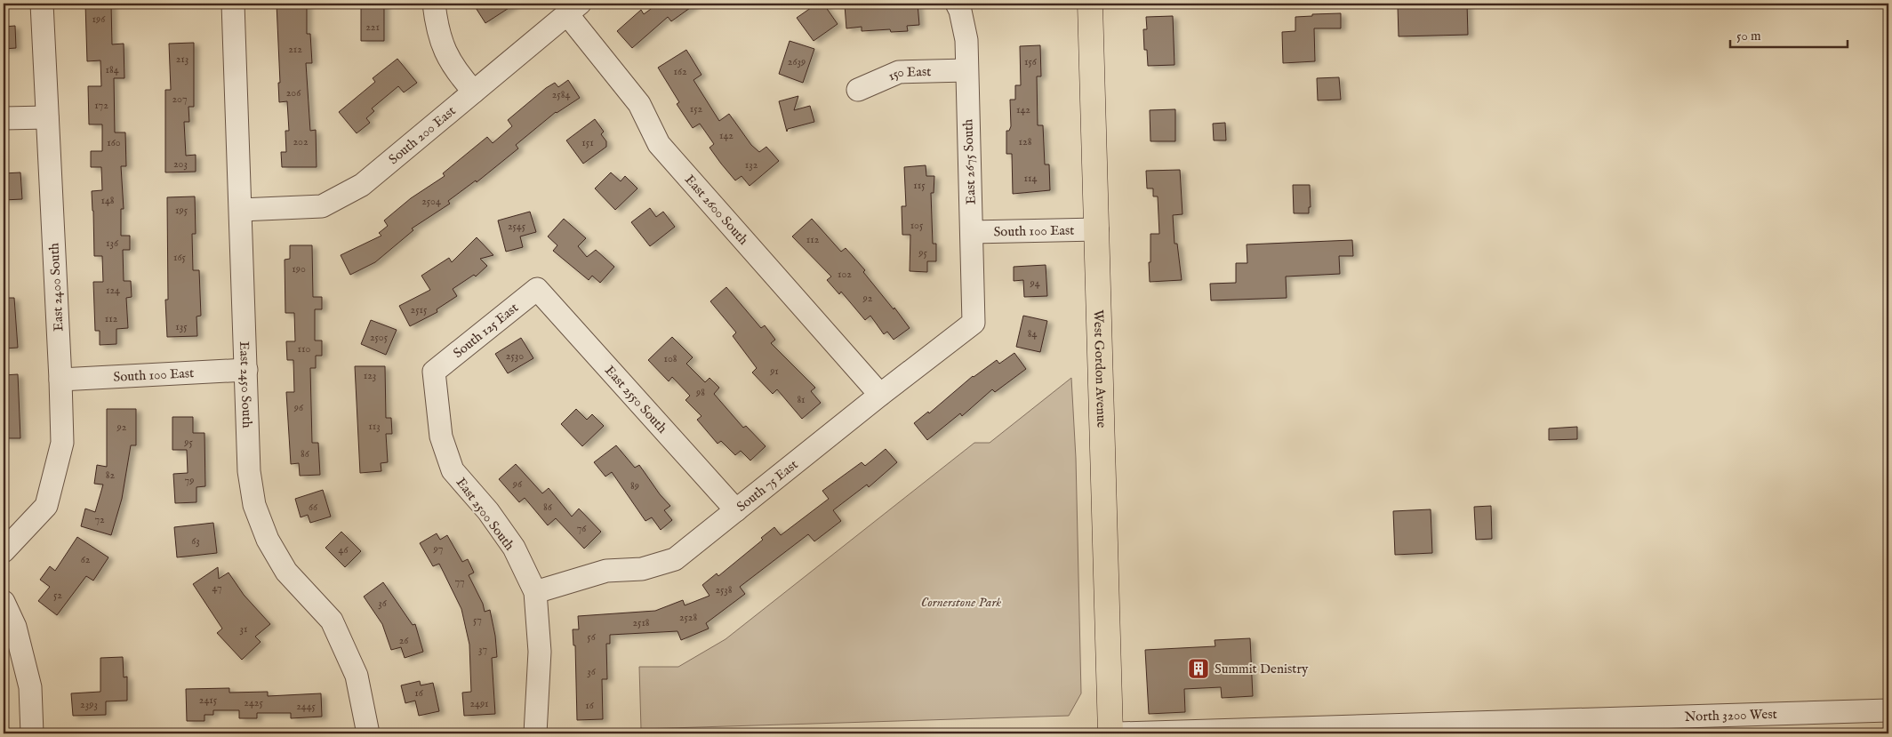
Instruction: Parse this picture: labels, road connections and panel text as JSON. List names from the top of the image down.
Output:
{
  "streets": {
    "main road": ["West Gordon Avenue"],
    "street": [
      "150 East",
      "South 200 East",
      "East 2675 South",
      "East 2600 South",
      "South 100 East",
      "East 2400 South",
      "South 125 East",
      "East 2450 South",
      "East 2550 South",
      "South 75 East",
      "East 2500 South",
      "North 3200 West"
    ]
  },
  "crossings": [
    ["150 East", "East 2675 South"],
    ["South 200 East", "East 2600 South"],
    ["South 200 East", "East 2450 South"],
    ["East 2675 South", "South 100 East"],
    ["East 2675 South", "South 75 East"],
    ["East 2600 South", "South 75 East"],
    ["South 100 East", "East 2400 South"],
    ["South 100 East", "West Gordon Avenue"],
    ["South 100 East", "East 2450 South"],
    ["South 125 East", "East 2550 South"],
    ["South 125 East", "East 2500 South"],
    ["East 2550 South", "South 75 East"],
    ["South 75 East", "East 2500 South"]
  ],
  "parks": ["Cornerstone Park"],
  "places": {
    "building": ["Summit Denistry"]
  },
  "house_numbers": [
    "196",
    "221",
    "212",
    "213",
    "2639",
    "156",
    "184",
    "162",
    "206",
    "2584",
    "207",
    "172",
    "152",
    "142",
    "142",
    "202",
    "128",
    "160",
    "151",
    "203",
    "132",
    "114",
    "115",
    "148",
    "2504",
    "195",
    "105",
    "2545",
    "112",
    "136",
    "95",
    "165",
    "190",
    "102",
    "94",
    "124",
    "92",
    "2515",
    "112",
    "135",
    "84",
    "2505",
    "110",
    "2530",
    "108",
    "91",
    "123",
    "98",
    "81",
    "96",
    "113",
    "92",
    "95",
    "86",
    "82",
    "79",
    "96",
    "89",
    "66",
    "86",
    "72",
    "76",
    "63",
    "97",
    "46",
    "62",
    "77",
    "47",
    "2538",
    "52",
    "36",
    "2528",
    "57",
    "2518",
    "31",
    "56",
    "26",
    "37",
    "36",
    "16",
    "2415",
    "2425",
    "2491",
    "2393",
    "16",
    "2445"
  ],
  "scale_bar": "50 m"
}
